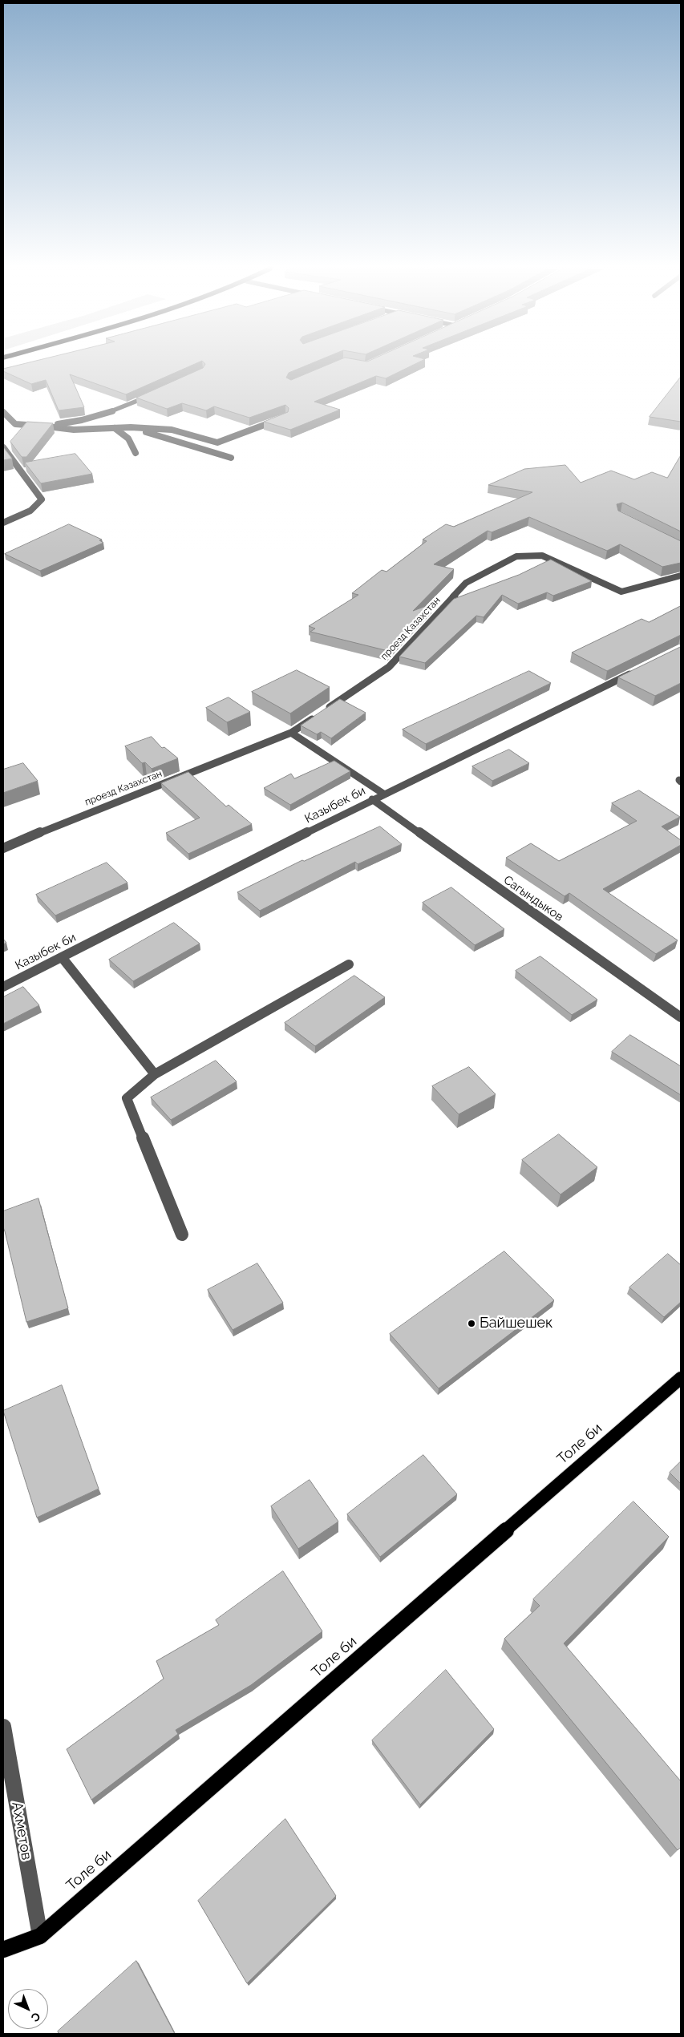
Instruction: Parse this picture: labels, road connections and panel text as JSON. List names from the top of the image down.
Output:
{
  "streets": {
    "main road": ["Толе би"],
    "street": [
      "проезд Казахстан",
      "Казыбек би",
      "Сагындыков",
      "Ахметов"
    ]
  },
  "crossings": [
    ["Казыбек би", "Сагындыков"],
    ["Толе би", "Ахметов"]
  ],
  "places": ["Байшешек"],
  "north": "bottom right"
}
